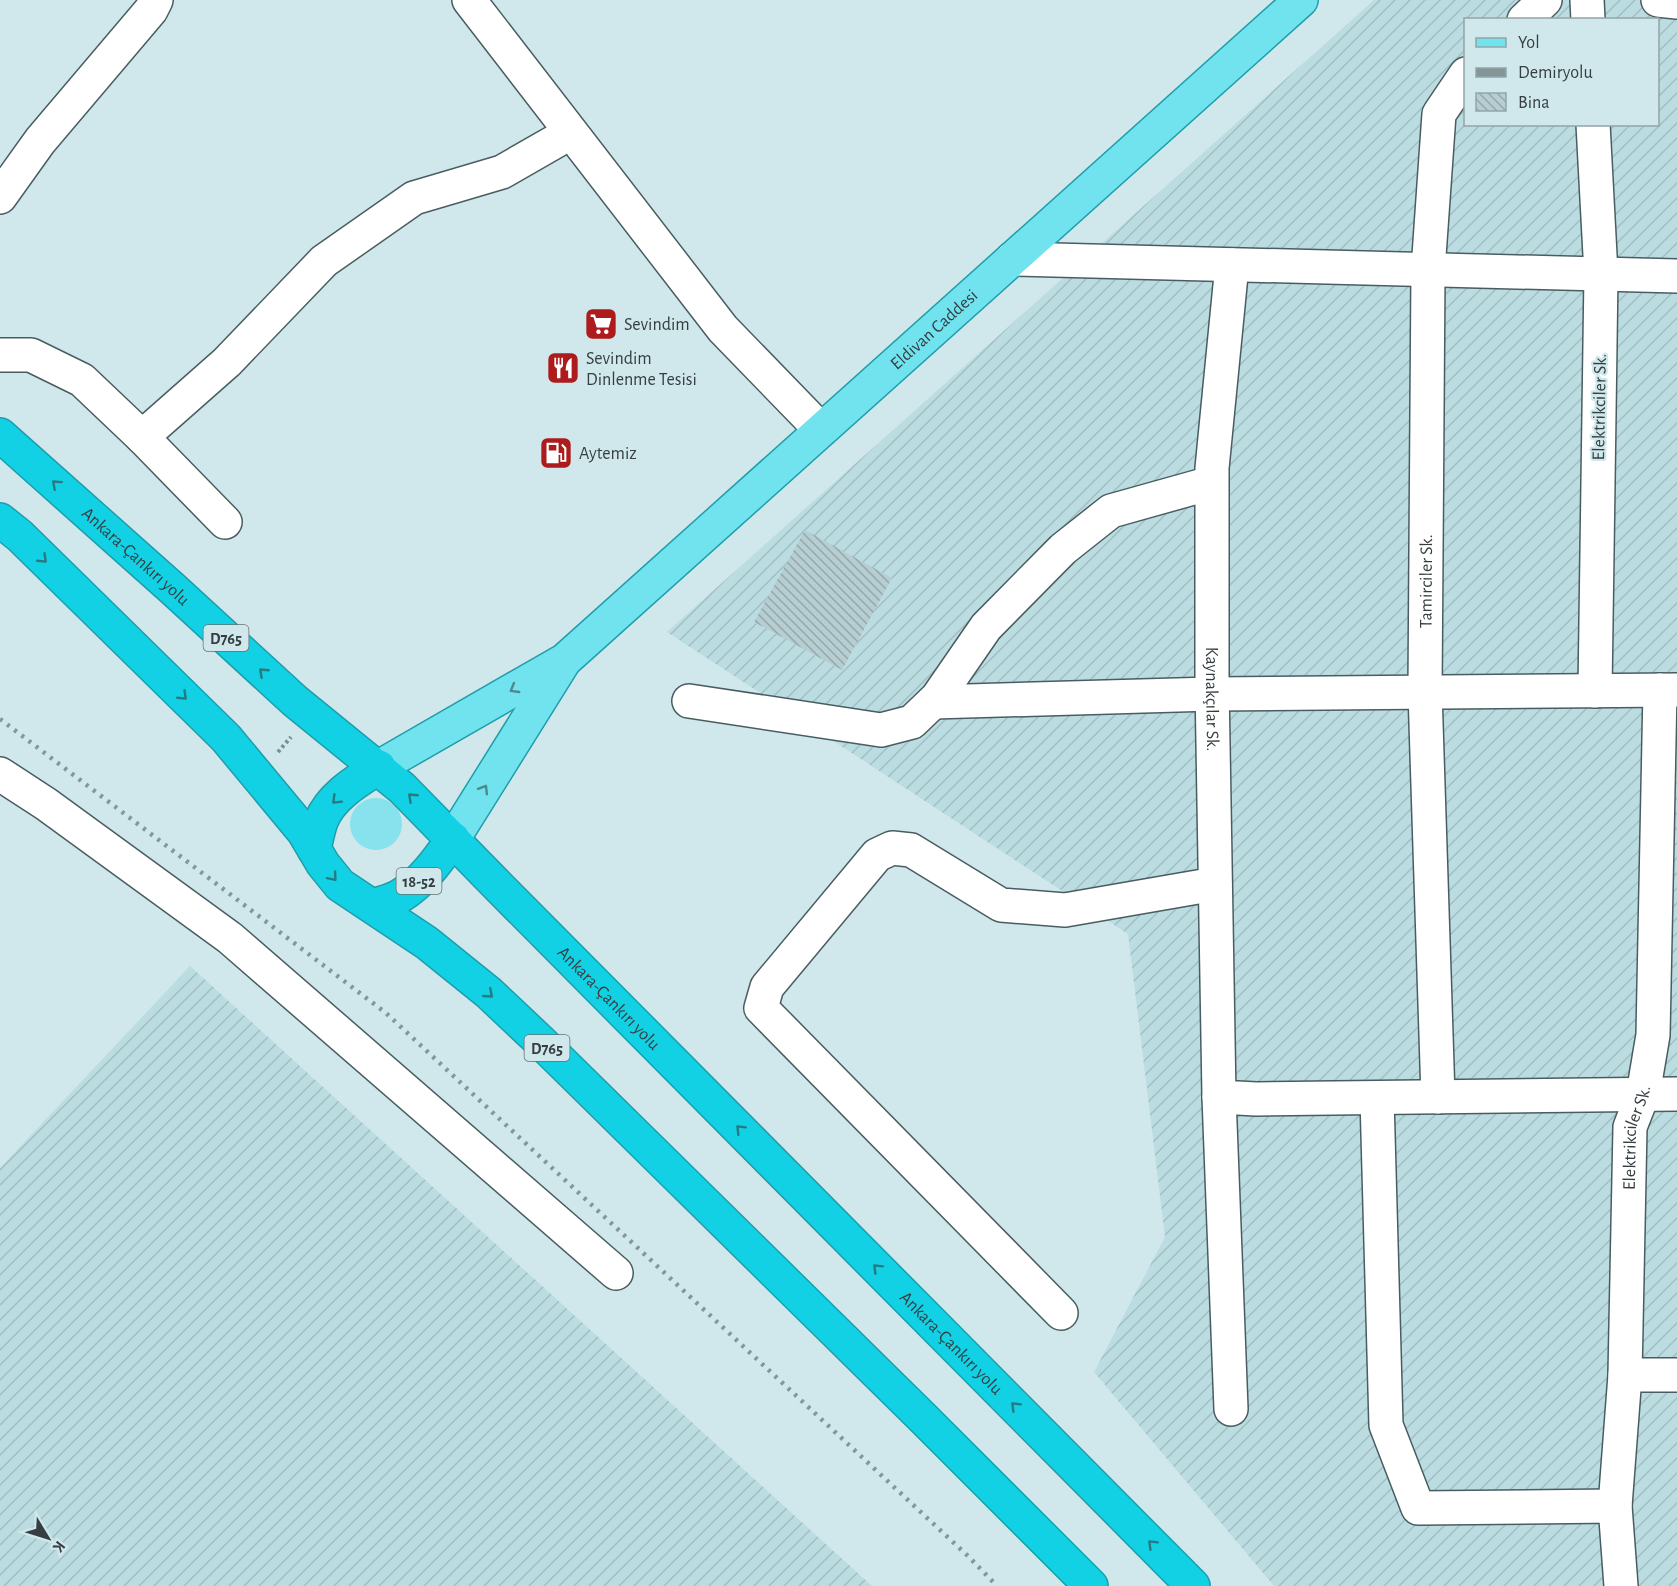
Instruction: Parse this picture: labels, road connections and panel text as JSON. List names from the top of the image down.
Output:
{
  "streets": {
    "highway": ["Ankara-Çankırı yolu", "D765", "18-52"],
    "main road": ["Eldivan Caddesi"],
    "street": ["Elektrikciler Sk.", "Tamirciler Sk.", "Kaynakçılar Sk."]
  },
  "crossings": [
    ["Eldivan Caddesi", "18-52"],
    ["Ankara-Çankırı yolu", "D765"],
    ["Ankara-Çankırı yolu", "18-52"],
    ["D765", "18-52"]
  ],
  "places": {
    "supermarket": ["Sevindim"],
    "restaurant": ["Sevindim Dinlenme Tesisi"],
    "fuel station": ["Aytemiz"]
  },
  "legend": ["Yol", "Demiryolu", "Bina"],
  "north": "bottom right"
}
